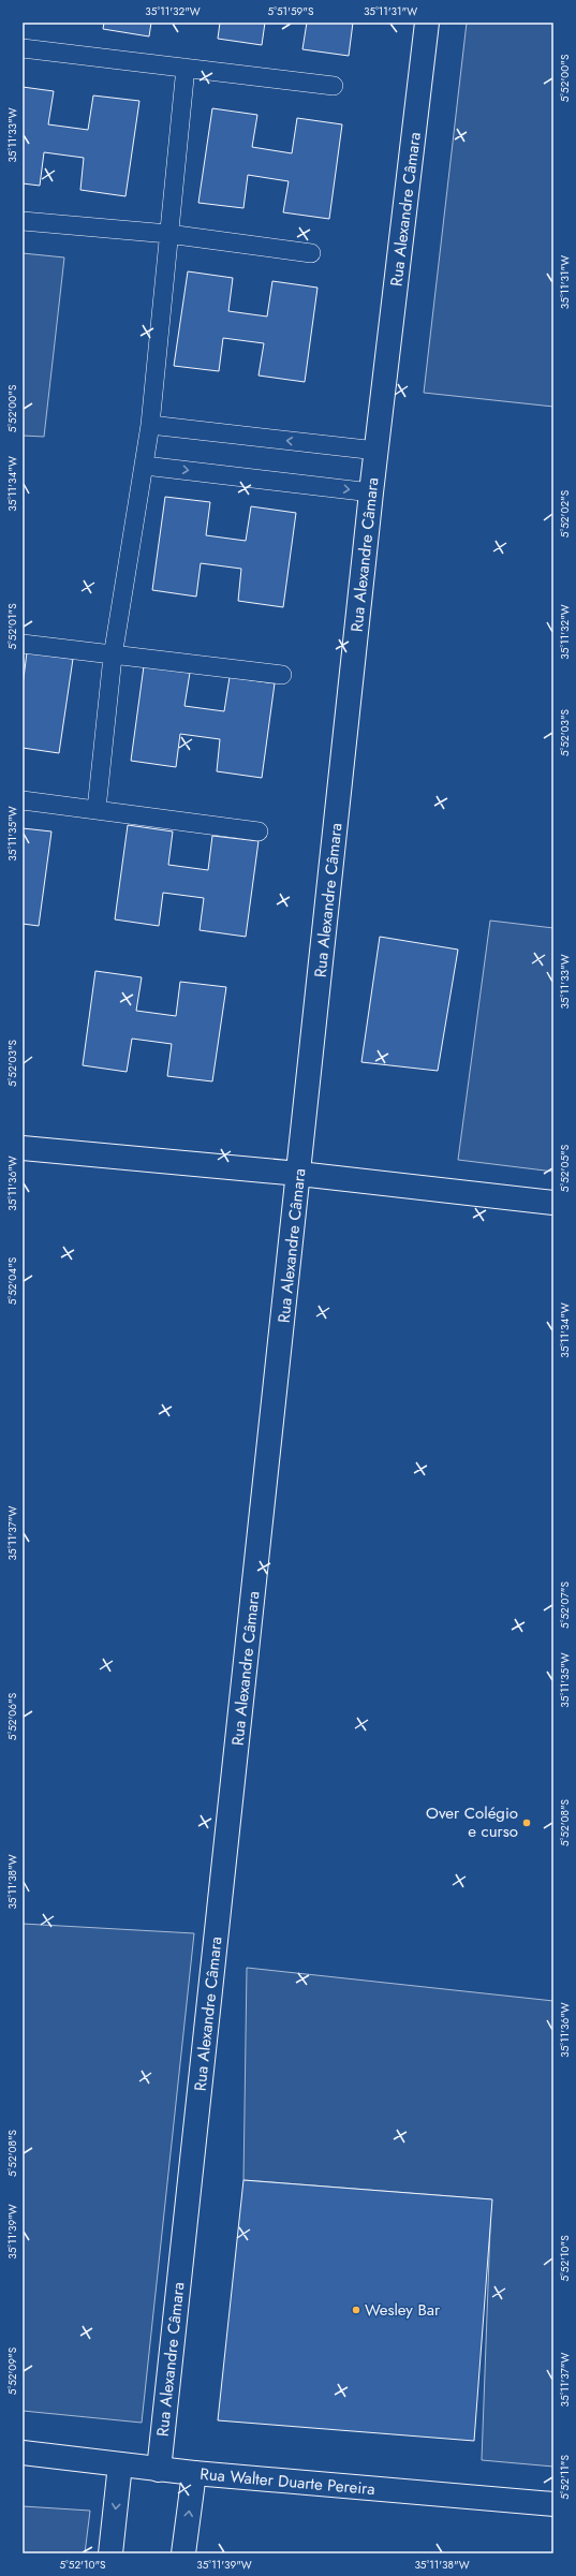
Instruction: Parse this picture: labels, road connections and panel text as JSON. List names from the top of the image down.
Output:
{
  "streets": {
    "street": ["Rua Alexandre Câmara", "Rua Walter Duarte Pereira"]
  },
  "crossings": [
    ["Rua Alexandre Câmara", "Rua Walter Duarte Pereira"]
  ],
  "places": ["Over Colégio e curso", "Wesley Bar"],
  "coordinates": [
    "35°11'32\"W",
    "5°51'59\"S",
    "35°11'31\"W",
    "5°52'00\"S",
    "35°11'33\"W",
    "35°11'34\"W",
    "5°52'02\"S",
    "5°52'01\"S",
    "5°52'03\"S",
    "35°11'35\"W",
    "5°52'05\"S",
    "35°11'36\"W",
    "5°52'04\"S",
    "35°11'37\"W",
    "5°52'07\"S",
    "5°52'06\"S",
    "5°52'08\"S",
    "35°11'38\"W",
    "35°11'39\"W",
    "5°52'10\"S",
    "5°52'09\"S",
    "5°52'11\"S"
  ]
}
